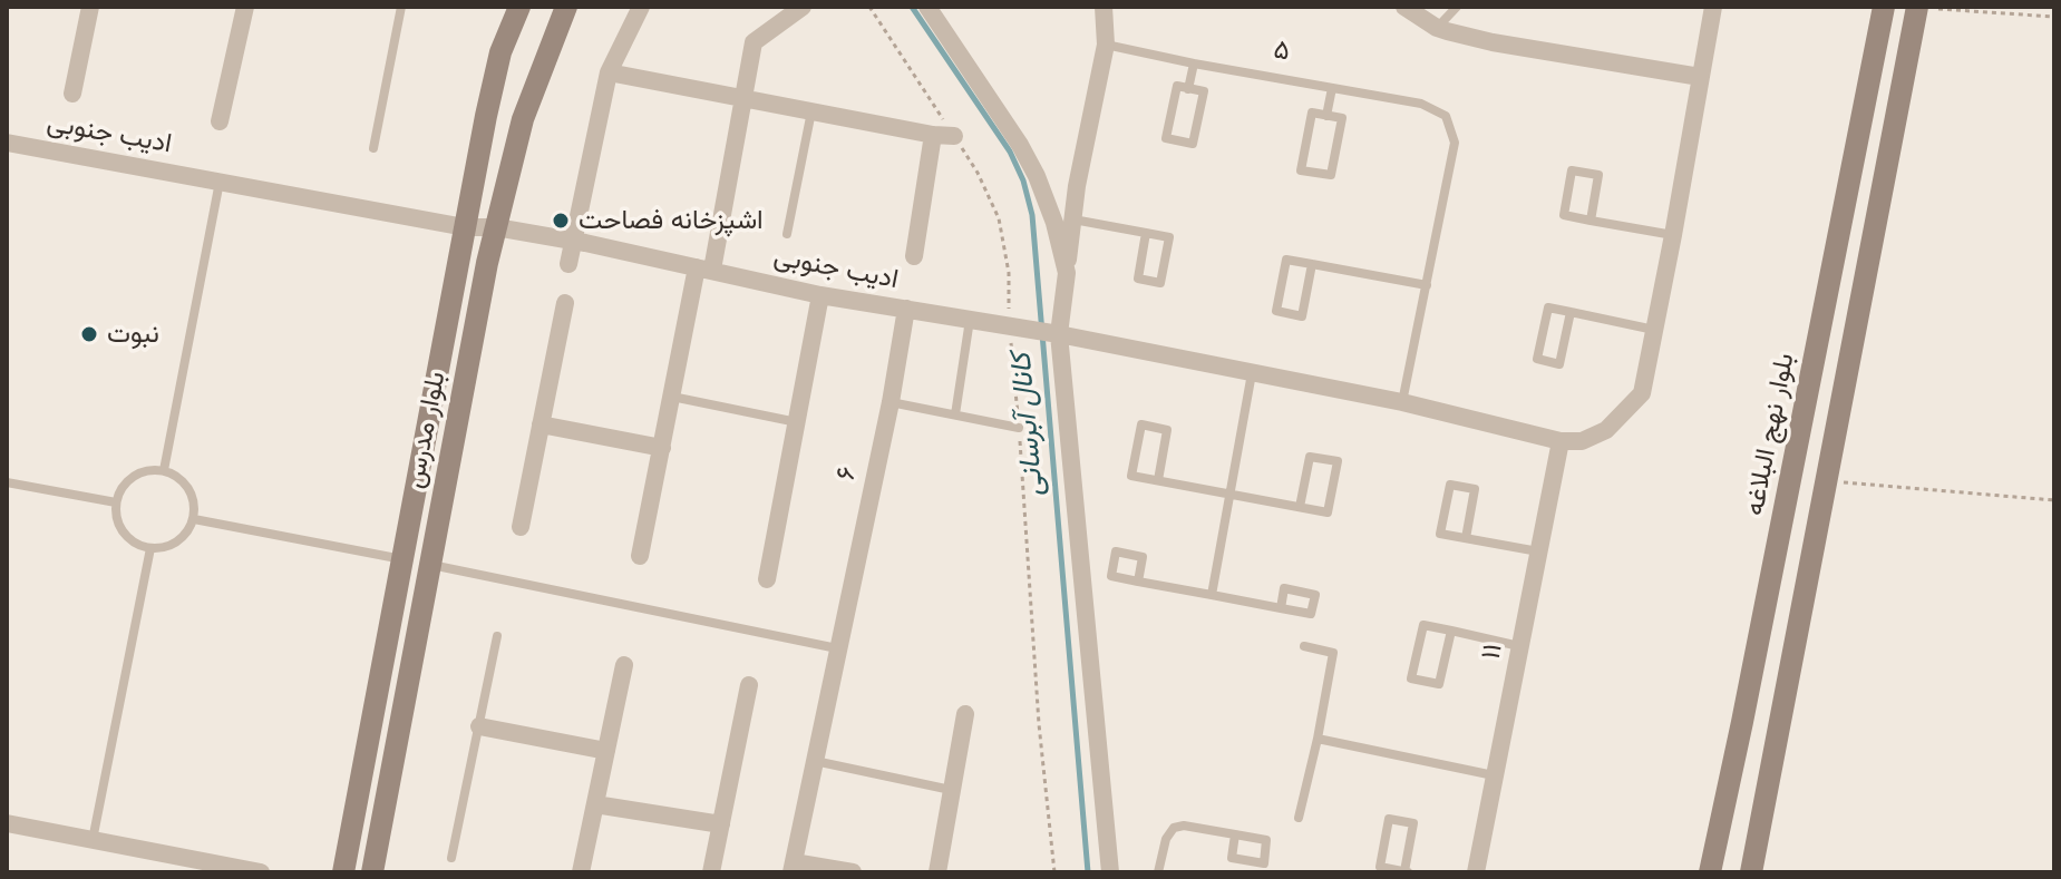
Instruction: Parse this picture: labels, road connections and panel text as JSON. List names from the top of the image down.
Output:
{
  "streets": {
    "street": [
      "ادیب جنوبی",
      "بلوار مدرس",
      "بلوار نهج البلاغه",
      "۶",
      "۱۱"
    ],
    "lane": ["۵"]
  },
  "crossings": [
    ["ادیب جنوبی", "بلوار مدرس"],
    ["ادیب جنوبی", "۶"]
  ],
  "water": ["کانال آبرسانی"],
  "places": ["اشپزخانه فصاحت", "نبوت"]
}
